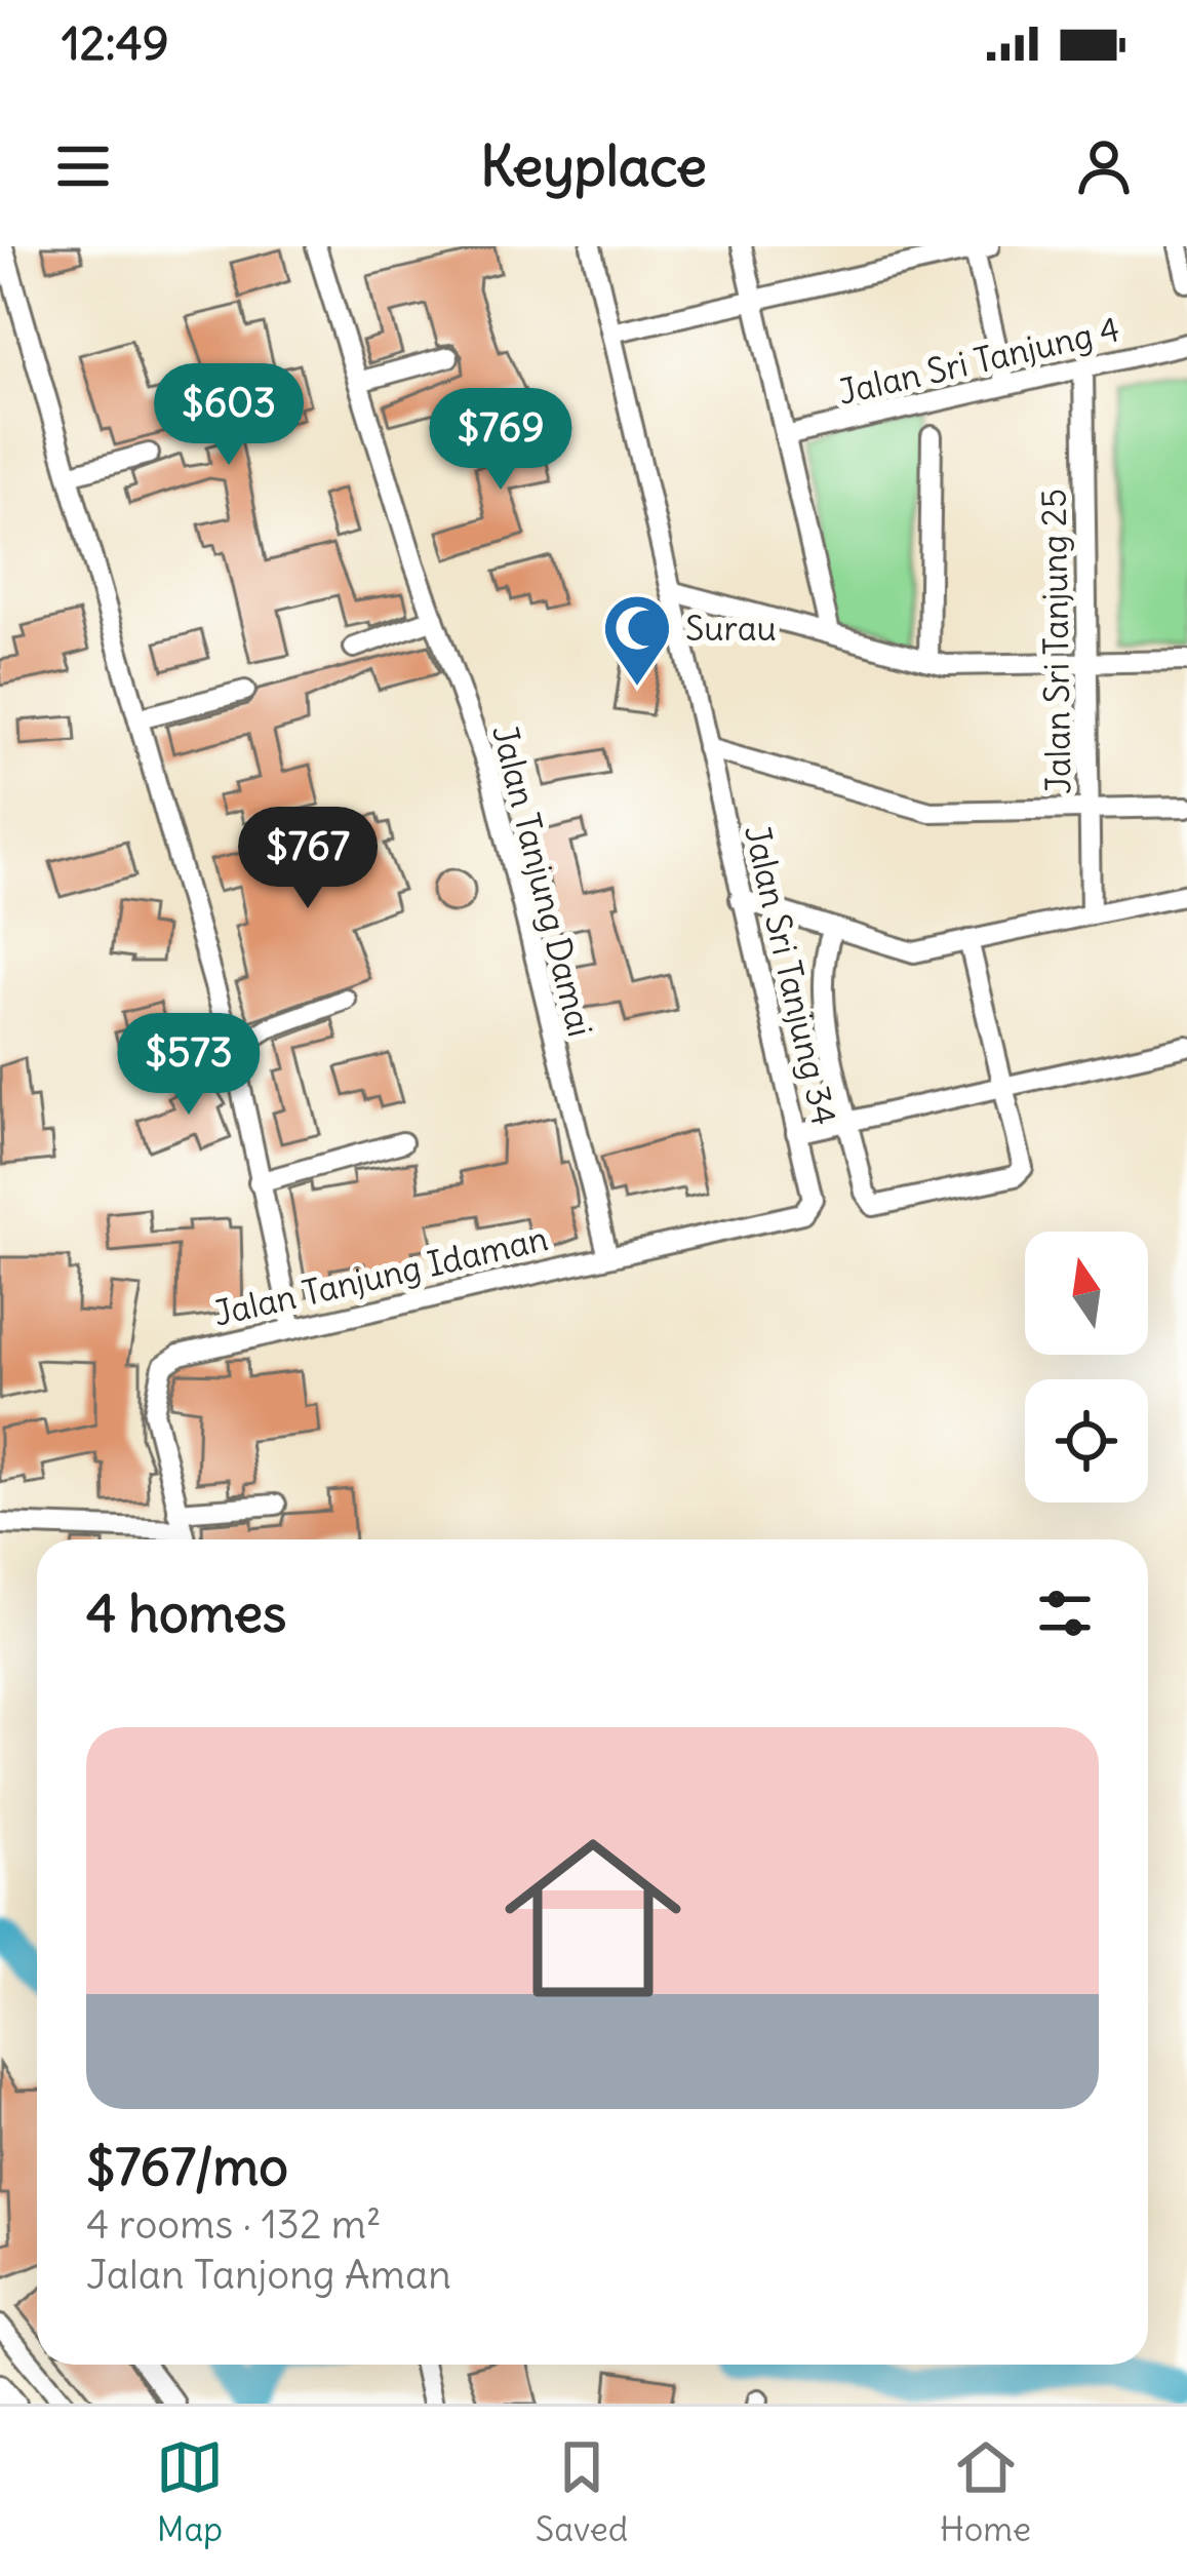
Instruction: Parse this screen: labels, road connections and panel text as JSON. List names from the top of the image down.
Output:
{
  "streets": {
    "street": [
      "Jalan Sri Tanjung 4",
      "Jalan Sri Tanjung 25",
      "Jalan Tanjung Damai",
      "Jalan Sri Tanjung 34",
      "Jalan Tanjung Idaman"
    ]
  },
  "crossings": [
    ["Jalan Sri Tanjung 4", "Jalan Sri Tanjung 25"],
    ["Jalan Tanjung Damai", "Jalan Tanjung Idaman"],
    ["Jalan Sri Tanjung 34", "Jalan Tanjung Idaman"]
  ],
  "places": {
    "mosque": ["Surau"]
  },
  "north": "top",
  "page": {
    "status": "12:49",
    "header": "Keyplace",
    "price": [
      "$603",
      "$769",
      "$767",
      "$573"
    ],
    "heading": "4 homes",
    "list": [
      {
        "name": "$767/mo",
        "note": "4 rooms · 132 m² · Jalan Tanjong Aman"
      }
    ],
    "tabs": ["Map", "Saved", "Home"]
  }
}
